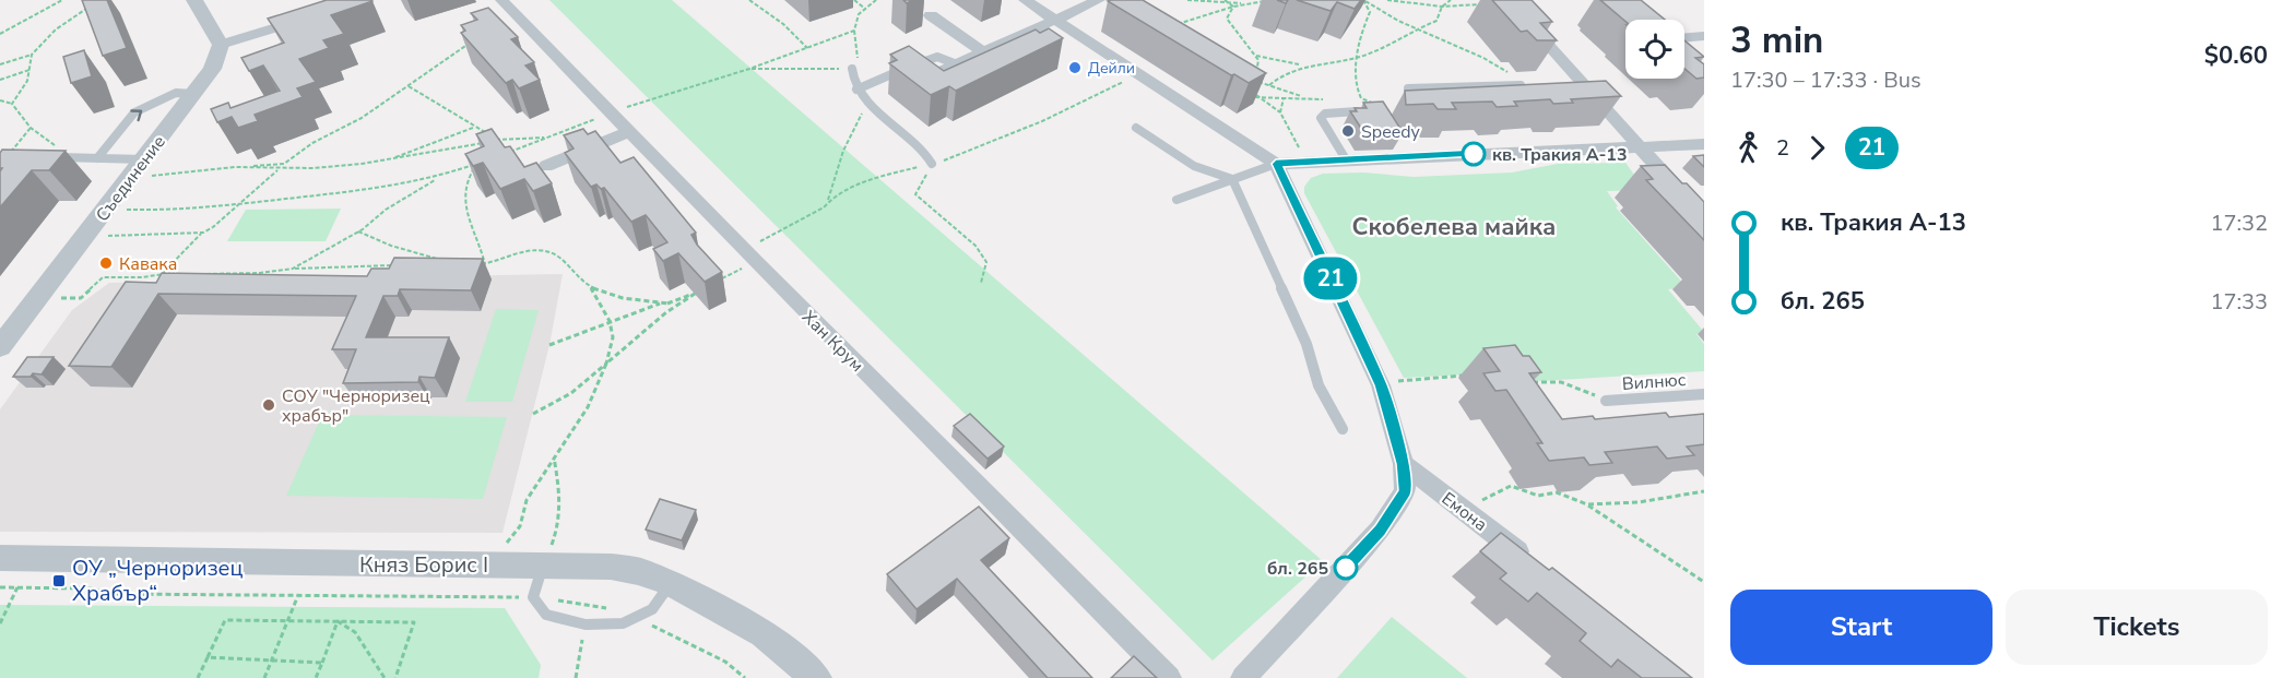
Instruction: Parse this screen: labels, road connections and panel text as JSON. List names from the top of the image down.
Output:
{
  "streets": {
    "street": [
      "Съединение",
      "Хан Крум",
      "Емона",
      "Княз Борис I"
    ],
    "lane": ["Вилнюс"]
  },
  "districts": ["Скобелева майка"],
  "places": {
    "other": [
      "Дейли",
      "Speedy",
      "кв. Тракия А-13",
      "Кавака",
      "СОУ \"Черноризец храбър\"",
      "бл. 265"
    ],
    "transit": ["ОУ „Черноризец Храбър“"]
  },
  "lines": ["bus line 21"],
  "page": {
    "on_map": "21",
    "heading": ["3 min", "17:30 – 17:33 · Bus", "$0.60"],
    "legs": ["2", "21"],
    "list": [
      {
        "name": "кв. Тракия А-13",
        "value": "17:32"
      },
      {
        "name": "бл. 265",
        "value": "17:33"
      }
    ],
    "buttons": ["Start", "Tickets"]
  }
}
